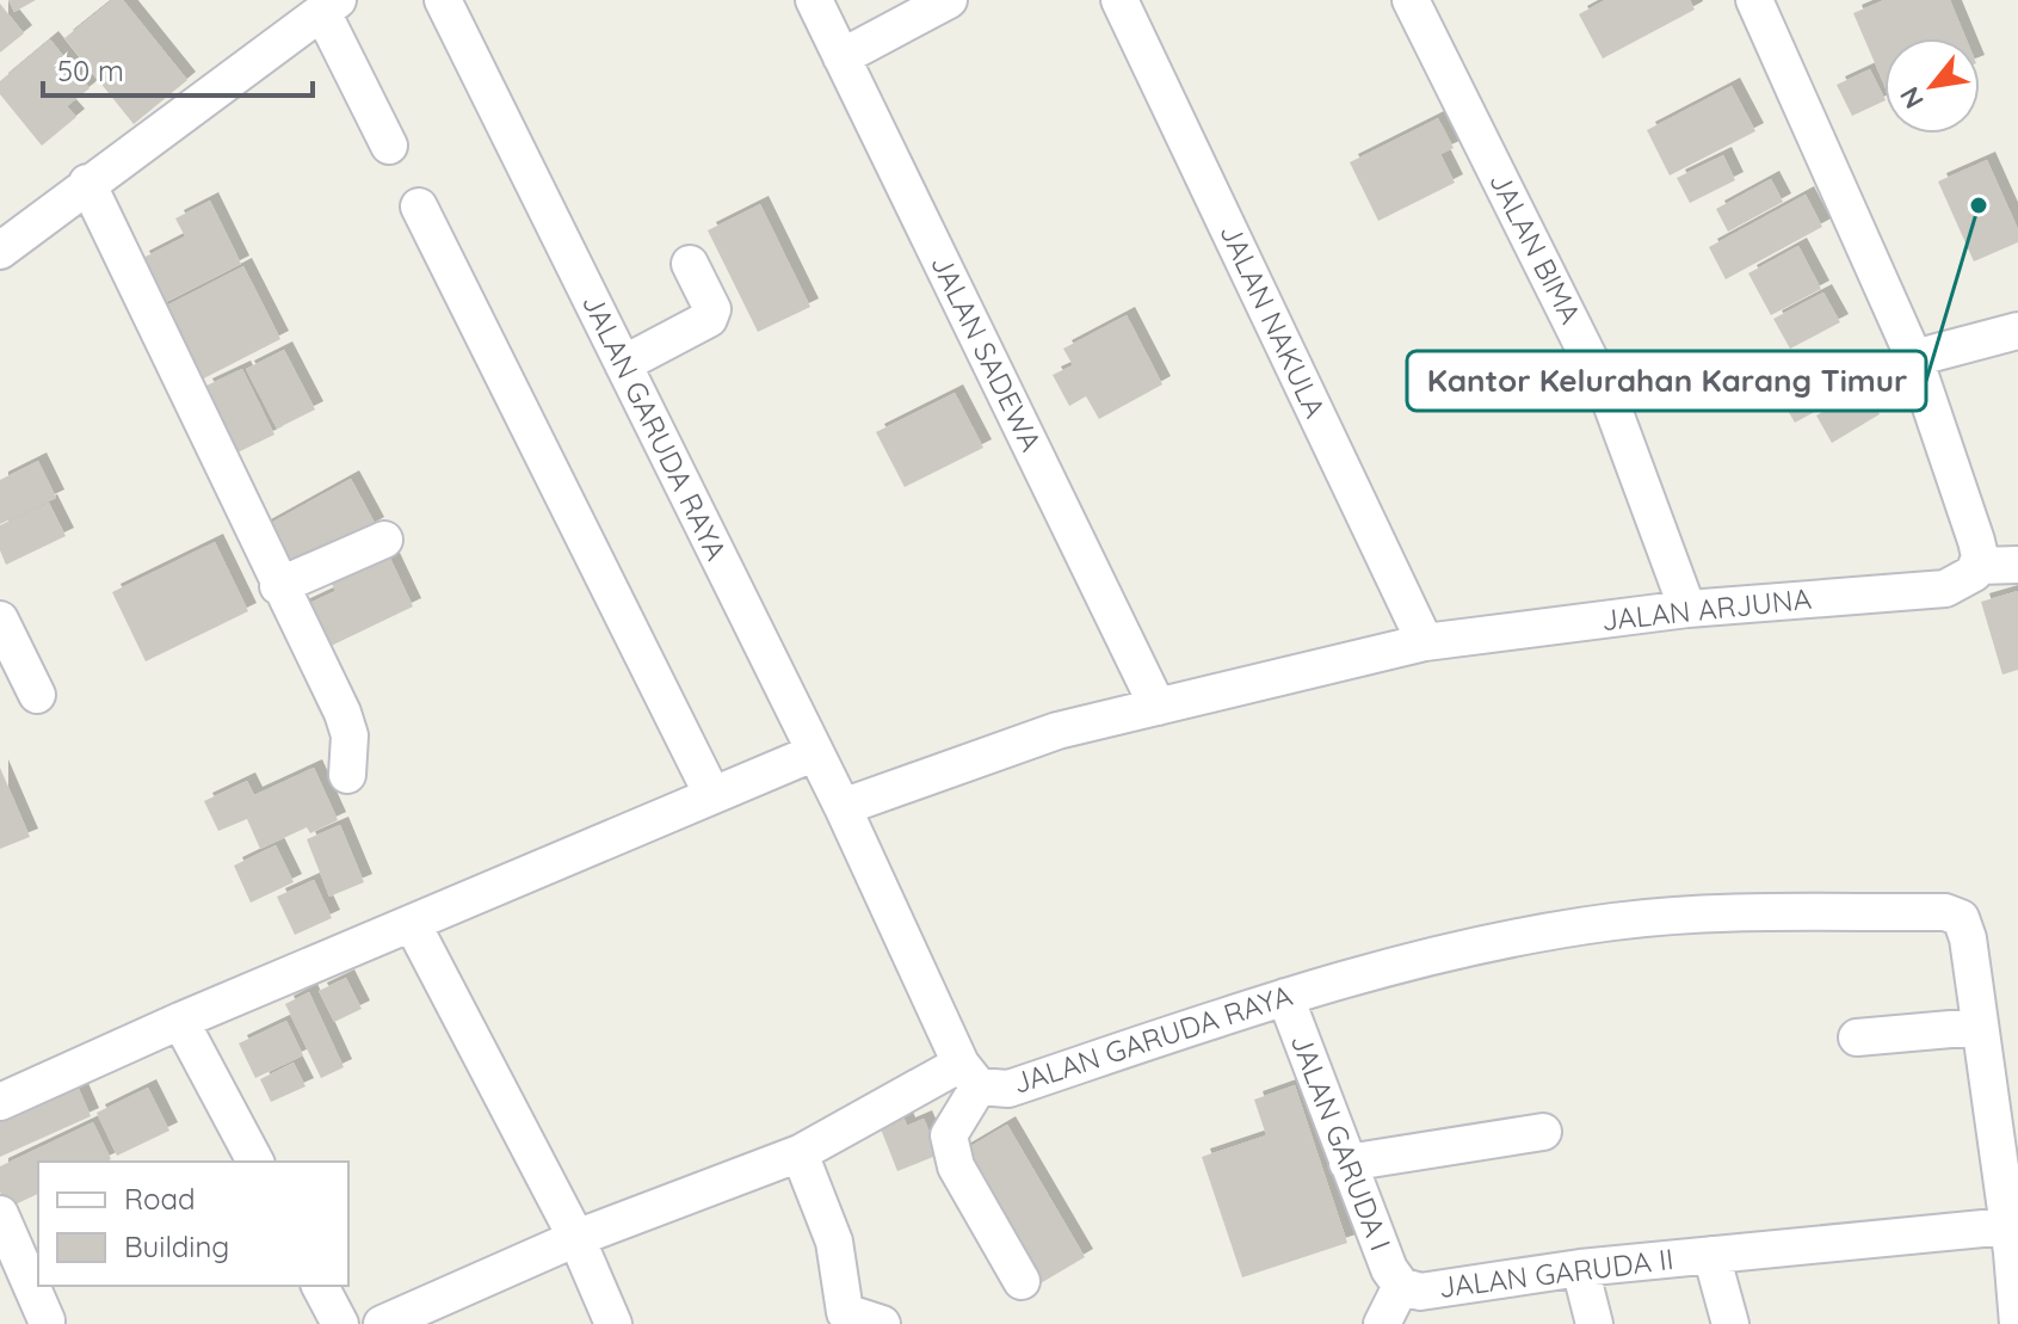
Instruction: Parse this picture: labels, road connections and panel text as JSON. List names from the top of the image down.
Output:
{
  "streets": {
    "street": [
      "JALAN BIMA",
      "JALAN NAKULA",
      "JALAN SADEWA",
      "JALAN GARUDA RAYA",
      "JALAN ARJUNA",
      "JALAN GARUDA I",
      "JALAN GARUDA II"
    ]
  },
  "crossings": [
    ["JALAN BIMA", "JALAN ARJUNA"],
    ["JALAN NAKULA", "JALAN ARJUNA"],
    ["JALAN SADEWA", "JALAN ARJUNA"],
    ["JALAN GARUDA RAYA", "JALAN ARJUNA"],
    ["JALAN GARUDA RAYA", "JALAN GARUDA I"],
    ["JALAN GARUDA RAYA", "JALAN GARUDA II"],
    ["JALAN GARUDA I", "JALAN GARUDA II"]
  ],
  "places": ["Kantor Kelurahan Karang Timur"],
  "legend": ["Road", "Building"],
  "scale_bar": "50 m",
  "north": "bottom left"
}
